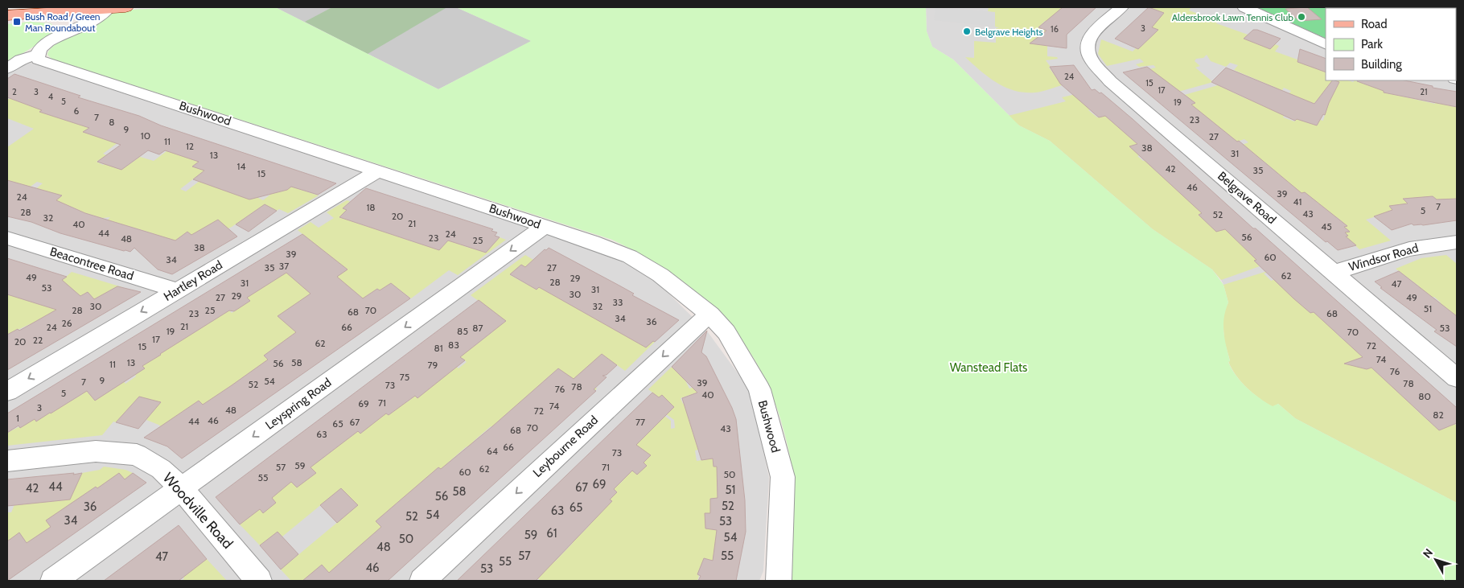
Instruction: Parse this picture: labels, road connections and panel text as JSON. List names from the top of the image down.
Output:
{
  "streets": {
    "street": [
      "Bushwood",
      "Belgrave Road",
      "Windsor Road",
      "Beacontree Road",
      "Hartley Road",
      "Leyspring Road",
      "Leybourne Road",
      "Woodville Road"
    ]
  },
  "crossings": [
    ["Bushwood", "Hartley Road"],
    ["Bushwood", "Leyspring Road"],
    ["Bushwood", "Leybourne Road"],
    ["Belgrave Road", "Windsor Road"],
    ["Beacontree Road", "Hartley Road"],
    ["Leyspring Road", "Woodville Road"]
  ],
  "one_way": ["Hartley Road", "Leyspring Road", "Leybourne Road"],
  "parks": ["Wanstead Flats"],
  "places": {
    "other": ["Aldersbrook Lawn Tennis Club", "Belgrave Heights"],
    "transit": ["Bush Road / Green Man Roundabout"]
  },
  "house_numbers": [
    "3",
    "16",
    "24",
    "15",
    "17",
    "2",
    "3",
    "21",
    "4",
    "5",
    "19",
    "6",
    "7",
    "23",
    "8",
    "9",
    "10",
    "27",
    "11",
    "12",
    "38",
    "31",
    "13",
    "14",
    "42",
    "35",
    "15",
    "46",
    "39",
    "24",
    "41",
    "7",
    "18",
    "5",
    "28",
    "43",
    "52",
    "20",
    "32",
    "21",
    "40",
    "45",
    "44",
    "24",
    "56",
    "23",
    "48",
    "25",
    "38",
    "39",
    "60",
    "34",
    "37",
    "35",
    "27",
    "62",
    "49",
    "29",
    "28",
    "31",
    "47",
    "53",
    "31",
    "30",
    "29",
    "27",
    "49",
    "33",
    "30",
    "32",
    "51",
    "28",
    "25",
    "70",
    "68",
    "23",
    "68",
    "34",
    "36",
    "26",
    "21",
    "24",
    "66",
    "87",
    "53",
    "19",
    "85",
    "70",
    "17",
    "22",
    "20",
    "62",
    "83",
    "72",
    "15",
    "81",
    "74",
    "13",
    "58",
    "56",
    "11",
    "79",
    "76",
    "75",
    "9",
    "54",
    "7",
    "39",
    "78",
    "52",
    "73",
    "78",
    "76",
    "5",
    "40",
    "80",
    "71",
    "69",
    "74",
    "3",
    "48",
    "72",
    "82",
    "1",
    "46",
    "44",
    "67",
    "77",
    "65",
    "70",
    "43",
    "68",
    "63",
    "66",
    "64",
    "73",
    "59",
    "57",
    "71",
    "62",
    "60",
    "50",
    "55",
    "69",
    "44",
    "67",
    "42",
    "51",
    "58",
    "56",
    "52",
    "36",
    "65",
    "63",
    "54",
    "52",
    "34",
    "53",
    "61",
    "59",
    "54",
    "50",
    "48",
    "57",
    "55",
    "47",
    "55",
    "46",
    "53"
  ],
  "legend": ["Road", "Park", "Building"],
  "north": "top left"
}
